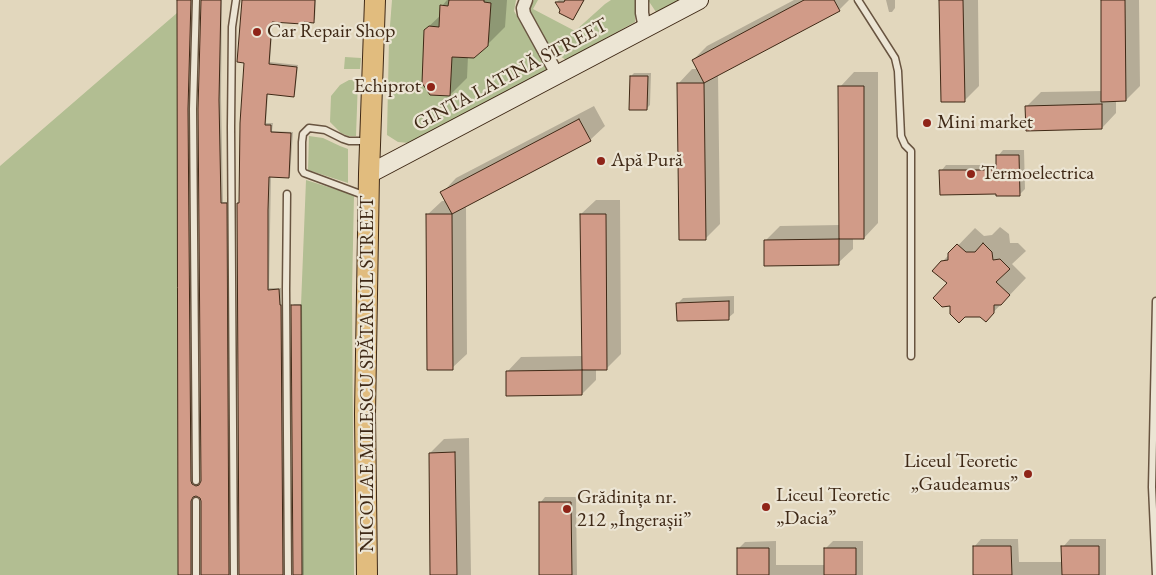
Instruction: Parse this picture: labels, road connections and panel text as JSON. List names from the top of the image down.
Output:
{
  "streets": {
    "main road": ["NICOLAE MILESCU SPĂTARUL STREET"],
    "street": ["GINTA LATINĂ STREET"]
  },
  "crossings": [
    ["GINTA LATINĂ STREET", "NICOLAE MILESCU SPĂTARUL STREET"]
  ],
  "places": [
    "Car Repair Shop",
    "Echiprot",
    "Mini market",
    "Apă Pură",
    "Termoelectrica",
    "Liceul Teoretic „Gaudeamus”",
    "Liceul Teoretic „Dacia”",
    "Grădinița nr. 212 „Îngerașii”"
  ]
}
